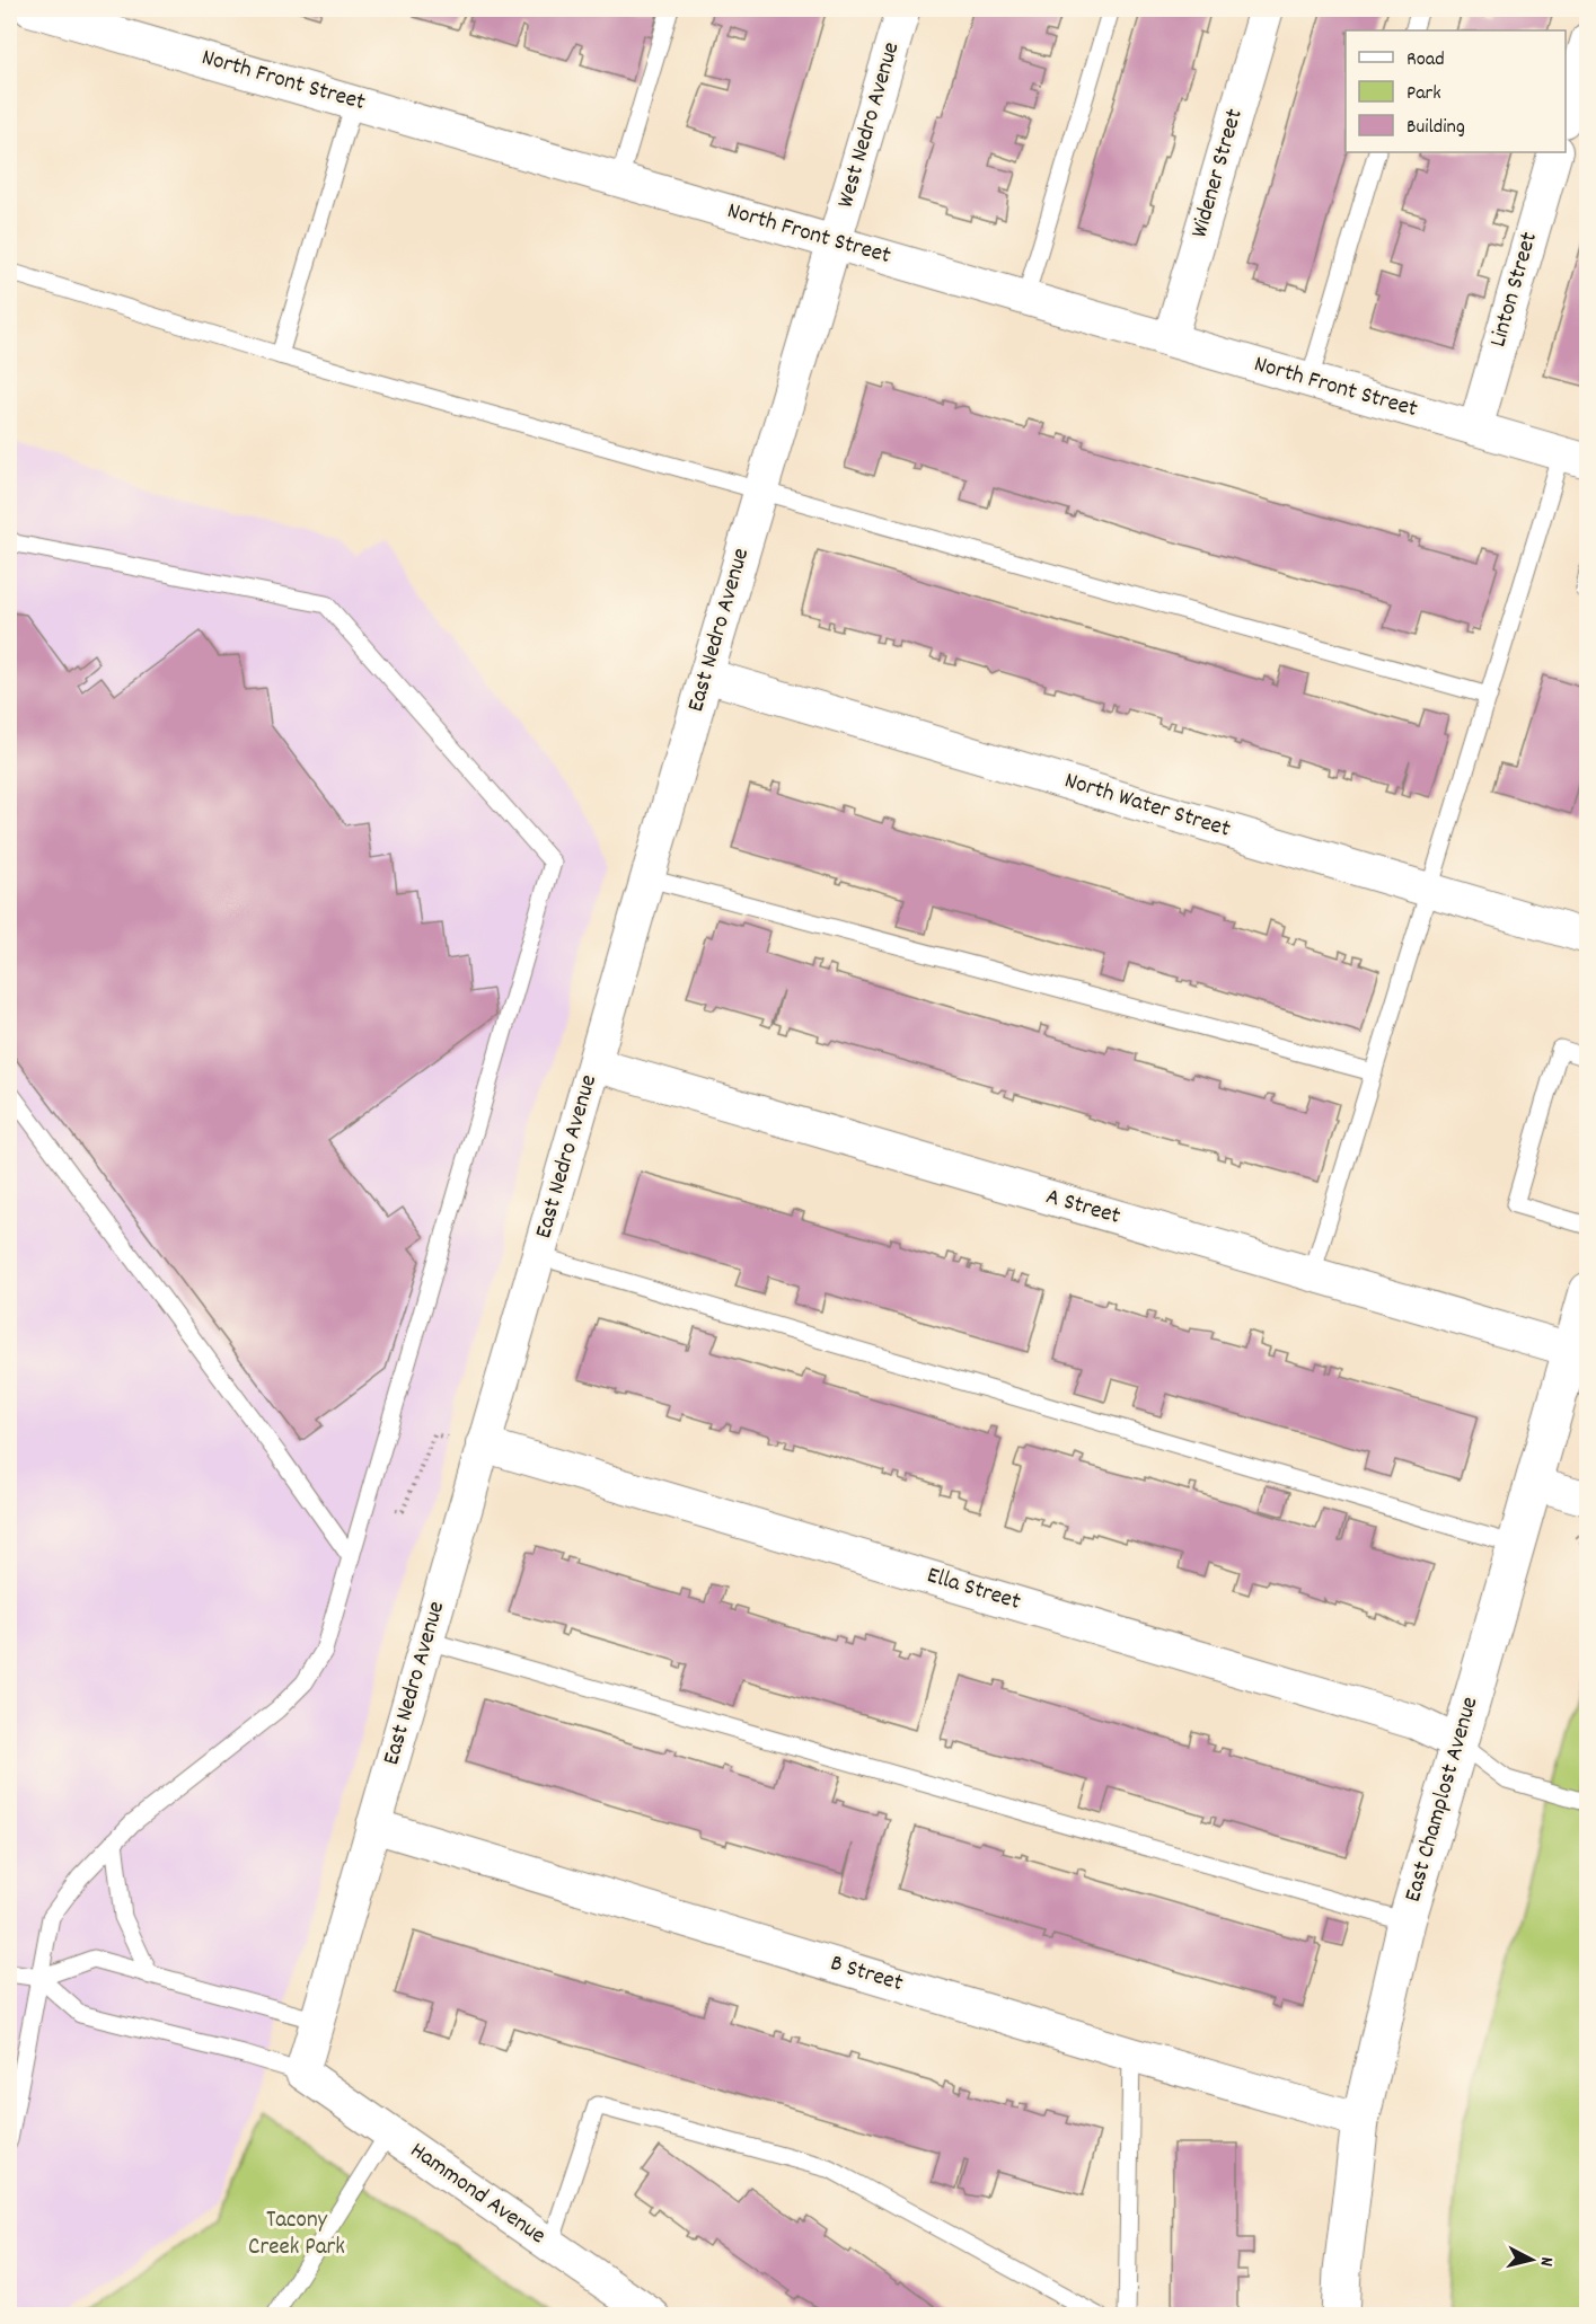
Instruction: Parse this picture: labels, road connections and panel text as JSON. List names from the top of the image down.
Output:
{
  "streets": {
    "street": [
      "North Front Street",
      "West Nedro Avenue",
      "Widener Street",
      "Linton Street",
      "East Nedro Avenue",
      "North Water Street",
      "A Street",
      "Ella Street",
      "East Champlost Avenue",
      "B Street",
      "Hammond Avenue"
    ]
  },
  "crossings": [
    ["North Front Street", "West Nedro Avenue"],
    ["North Front Street", "Widener Street"],
    ["North Front Street", "Linton Street"],
    ["North Front Street", "East Nedro Avenue"],
    ["West Nedro Avenue", "East Nedro Avenue"],
    ["East Nedro Avenue", "North Water Street"],
    ["East Nedro Avenue", "A Street"],
    ["East Nedro Avenue", "Ella Street"],
    ["East Nedro Avenue", "B Street"],
    ["East Nedro Avenue", "Hammond Avenue"],
    ["A Street", "East Champlost Avenue"],
    ["Ella Street", "East Champlost Avenue"],
    ["East Champlost Avenue", "B Street"]
  ],
  "parks": ["Tacony Creek Park"],
  "legend": ["Road", "Park", "Building"],
  "north": "right"
}
